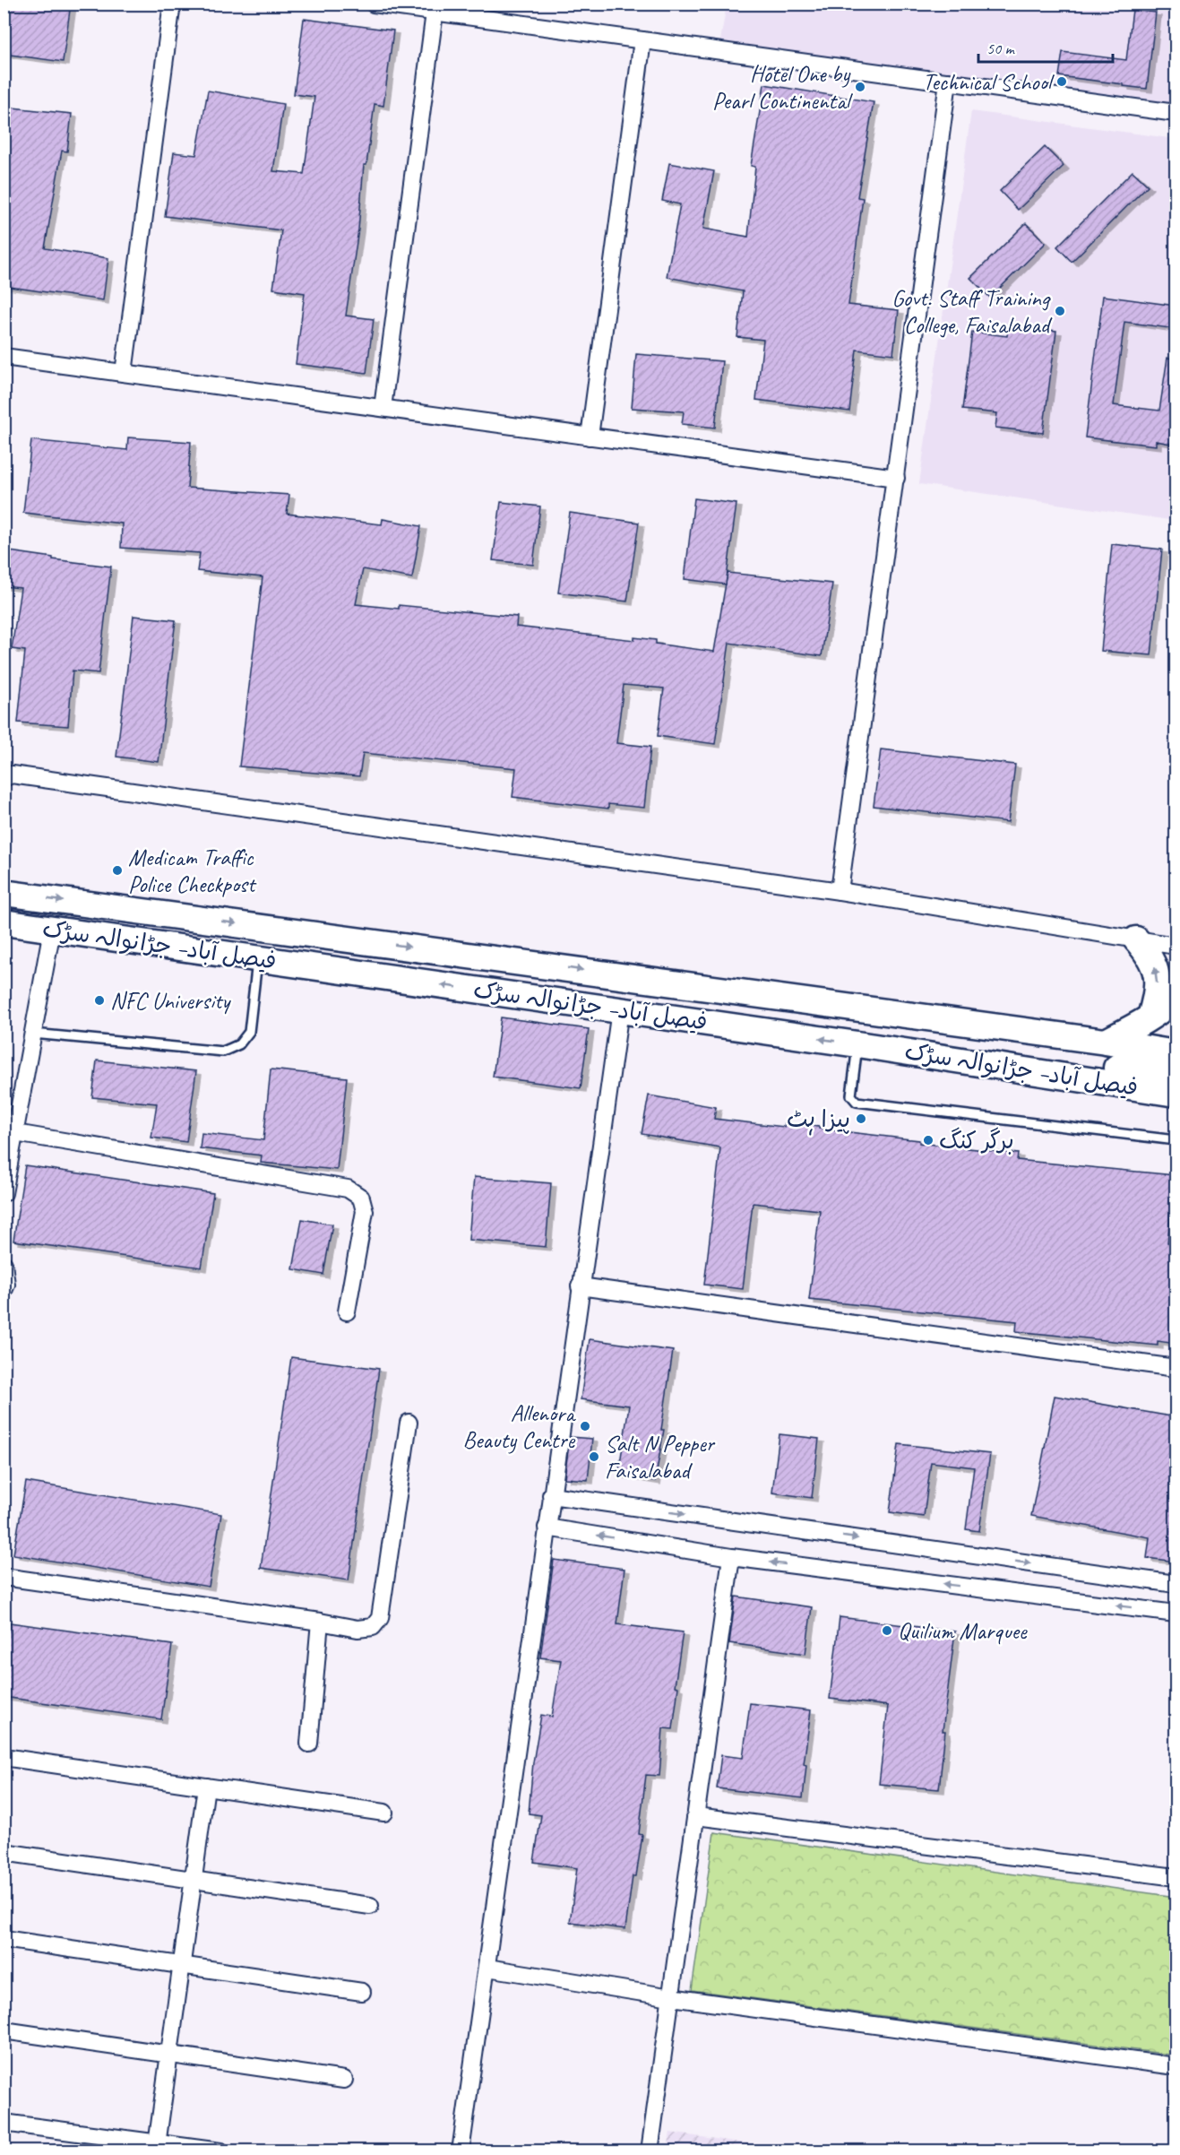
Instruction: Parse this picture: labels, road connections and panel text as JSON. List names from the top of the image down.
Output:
{
  "streets": {
    "main road": ["فیصل آباد– جڑانوالہ سڑک"]
  },
  "places": [
    "Technical School",
    "Hotel One by Pearl Continental",
    "Govt. Staff Training College, Faisalabad",
    "Medicam Traffic Police Checkpost",
    "NFC University",
    "پیزا ہٹ",
    "برگر کنگ",
    "Allenora Beauty Centre",
    "Salt N Pepper Faisalabad",
    "Quilium Marquee"
  ],
  "scale_bar": "50 m"
}
